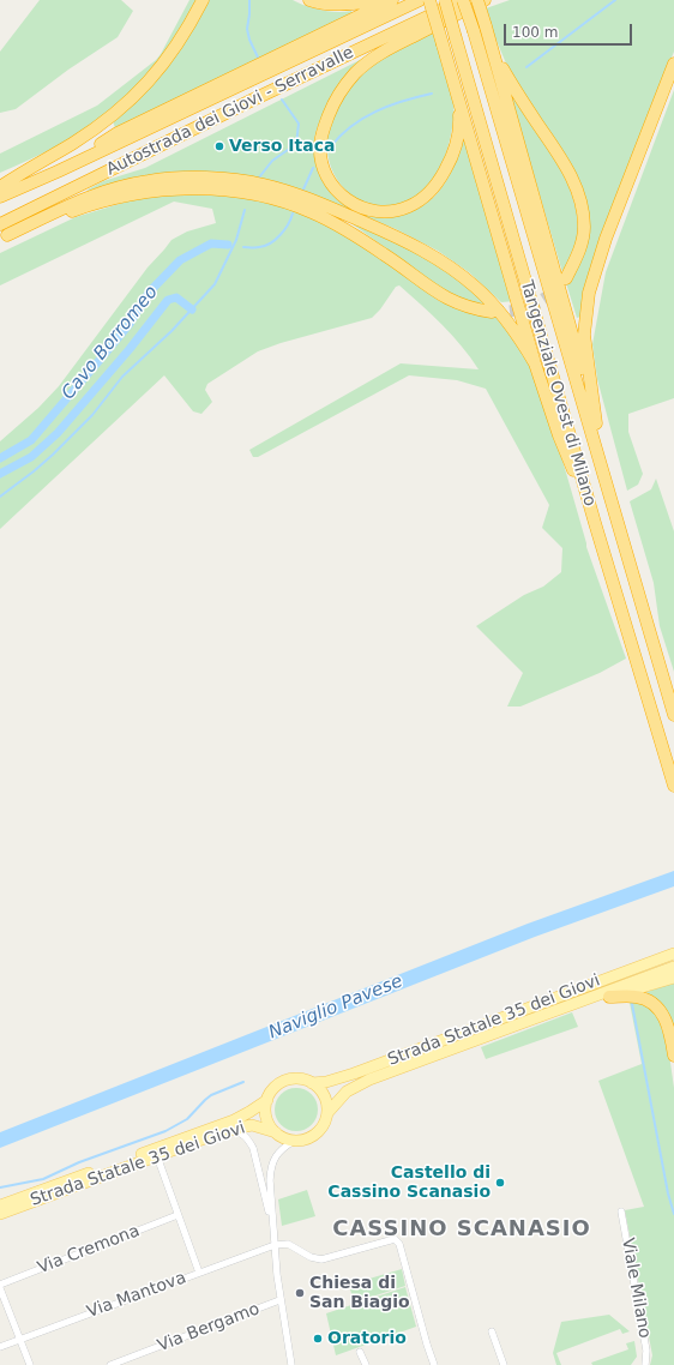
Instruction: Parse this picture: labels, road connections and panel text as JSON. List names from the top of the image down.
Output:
{
  "streets": {
    "highway": ["Autostrada dei Giovi - Serravalle", "Tangenziale Ovest di Milano"],
    "main road": ["Strada Statale 35 dei Giovi"],
    "street": [
      "Via Cremona",
      "Viale Milano",
      "Via Mantova",
      "Via Bergamo"
    ]
  },
  "crossings": [
    ["Autostrada dei Giovi - Serravalle", "Tangenziale Ovest di Milano"]
  ],
  "districts": ["CASSINO SCANASIO"],
  "water": ["Cavo Borromeo", "Naviglio Pavese"],
  "places": [
    "Verso Itaca",
    "Castello di Cassino Scanasio",
    "Chiesa di San Biagio",
    "Oratorio"
  ],
  "scale_bar": "100 m"
}
